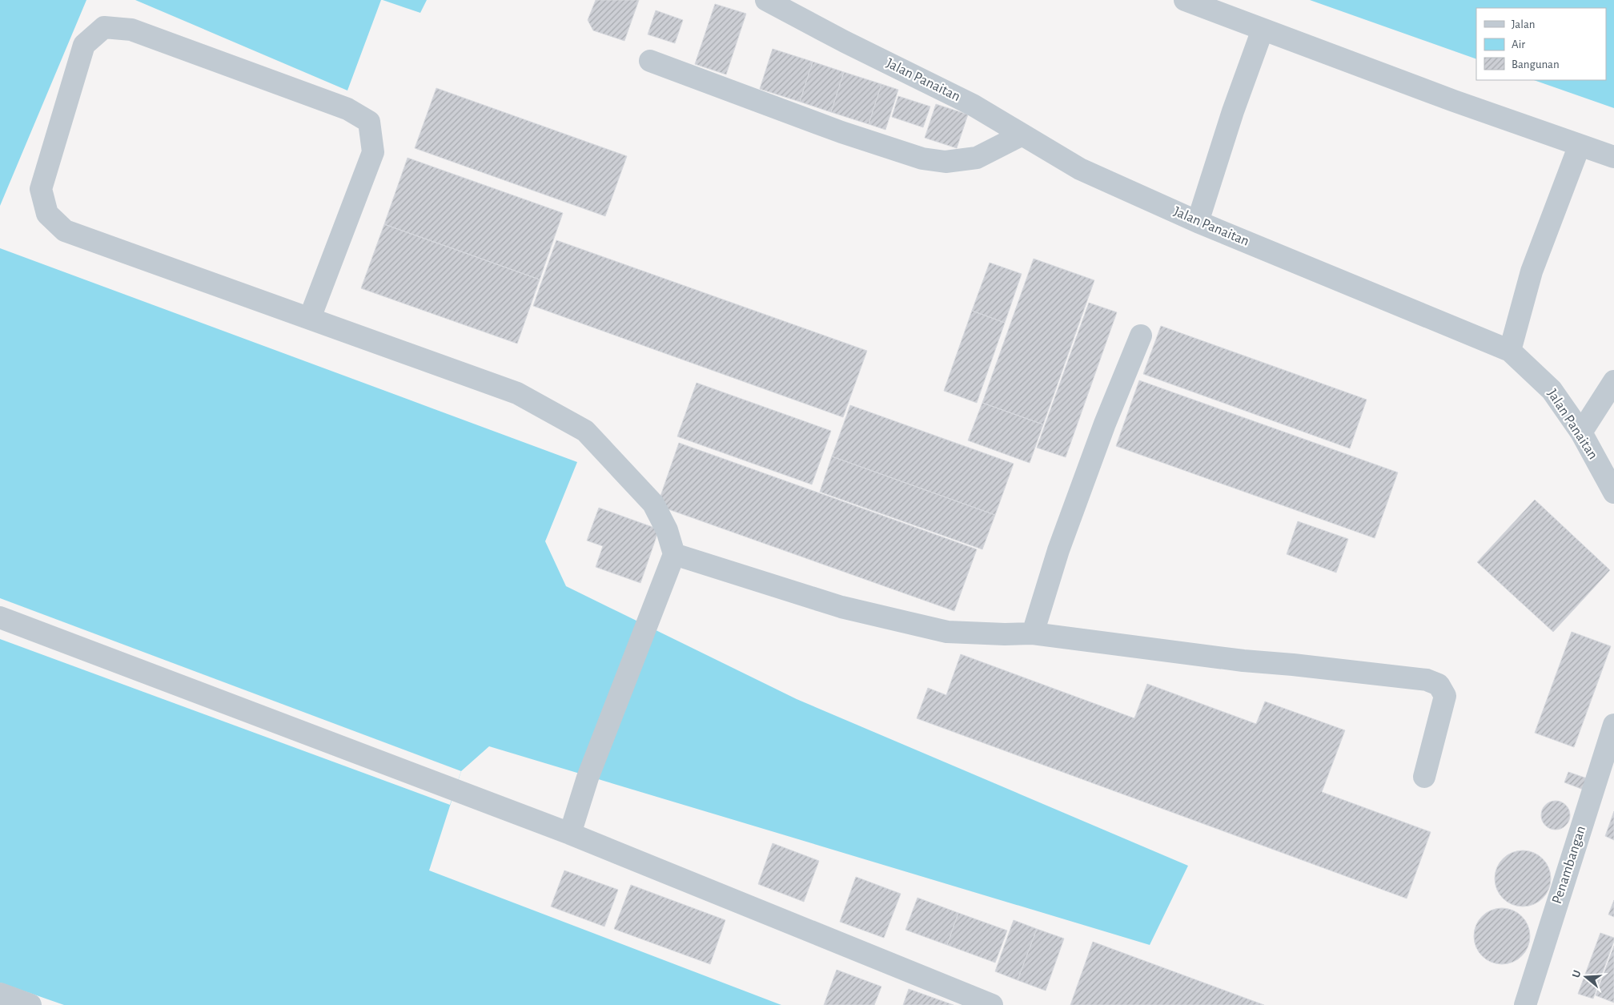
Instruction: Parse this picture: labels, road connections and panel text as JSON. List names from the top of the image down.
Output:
{
  "streets": {
    "lane": ["Jalan Panaitan", "Penambangan"]
  },
  "legend": ["Jalan", "Air", "Bangunan"],
  "north": "left"
}
